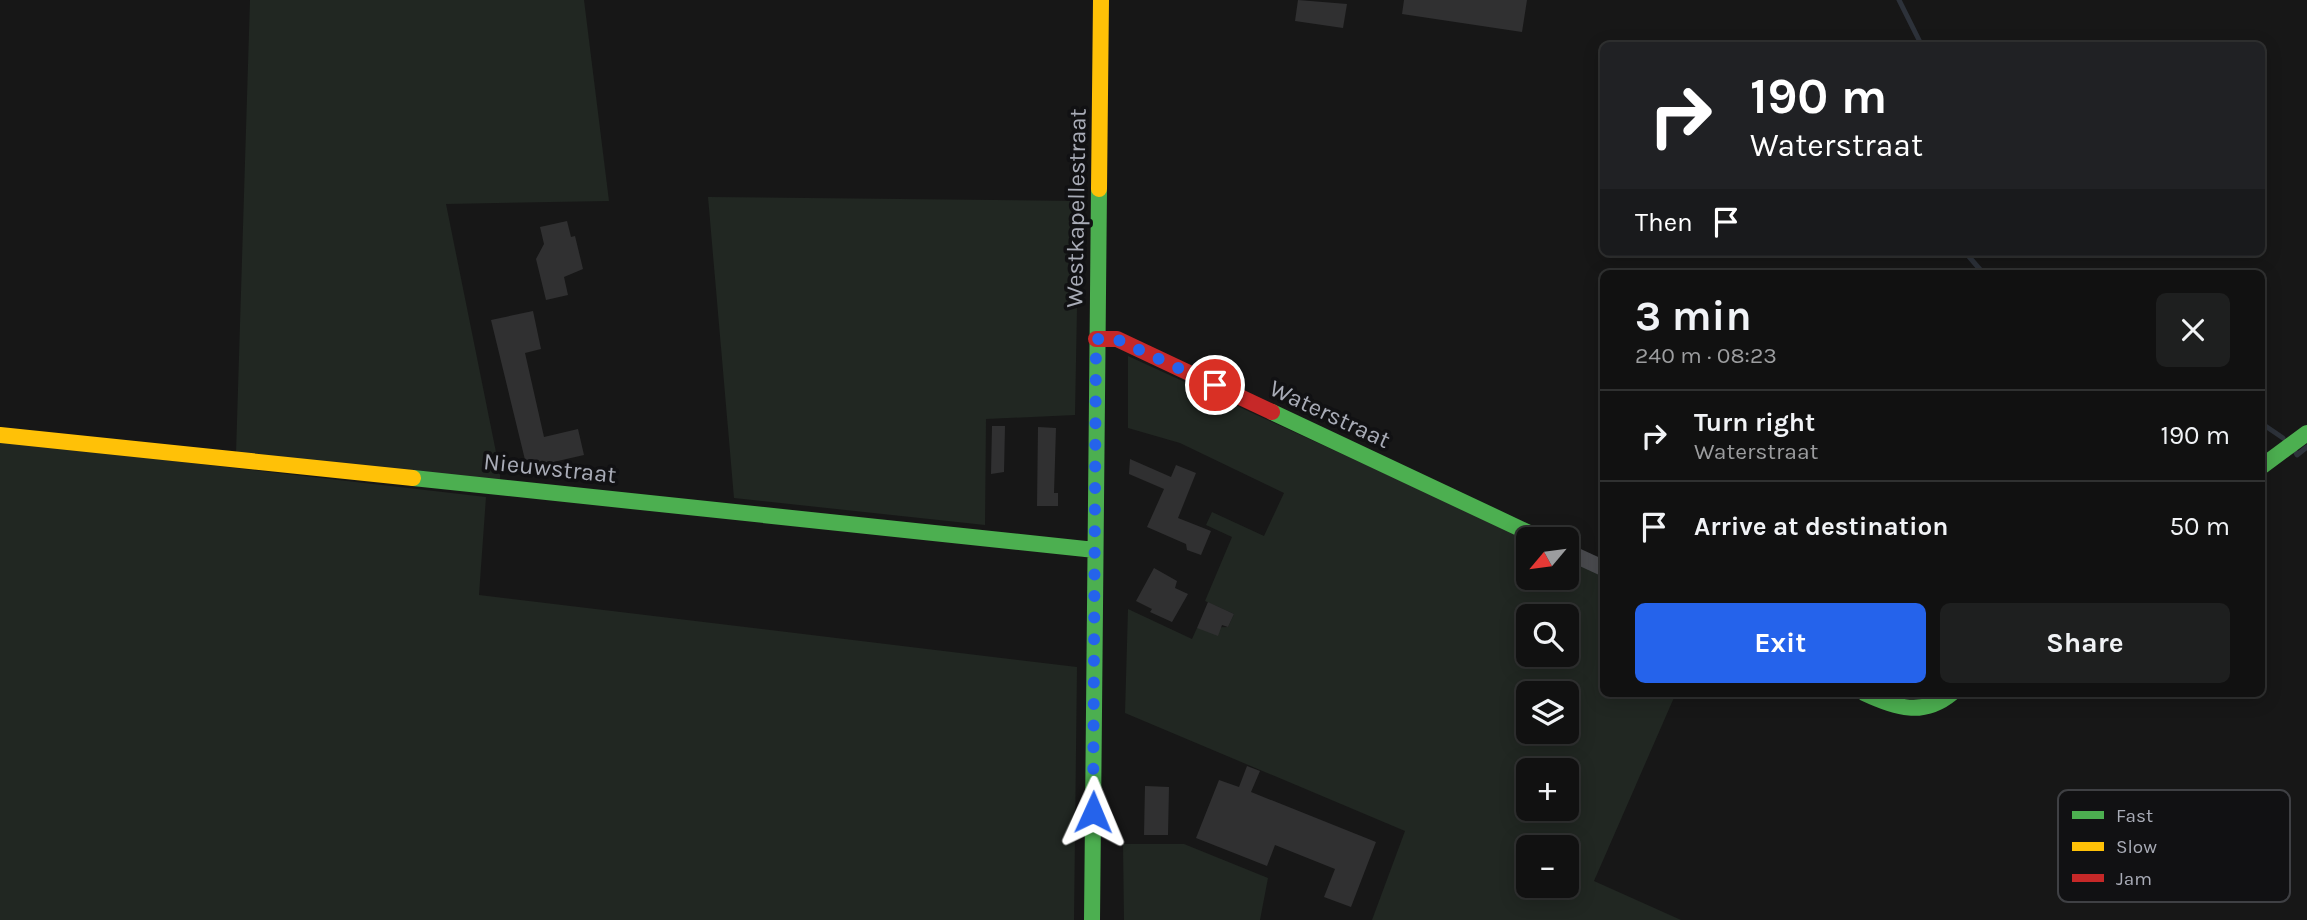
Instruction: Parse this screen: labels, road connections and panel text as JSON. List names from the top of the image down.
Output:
{
  "streets": {
    "street": ["Westkapellestraat", "Waterstraat", "Nieuwstraat"]
  },
  "crossings": [
    ["Westkapellestraat", "Waterstraat"],
    ["Westkapellestraat", "Nieuwstraat"]
  ],
  "legend": ["Fast", "Slow", "Jam"],
  "north": "bottom left",
  "page": {
    "turn": ["190 m", "Waterstraat"],
    "then": "Then",
    "heading": ["3 min", "240 m · 08:23"],
    "list": [
      {
        "name": "Turn right",
        "note": "Waterstraat",
        "value": "190 m"
      },
      {
        "name": "Arrive at destination",
        "value": "50 m"
      }
    ],
    "map_buttons": ["+", "−"],
    "buttons": ["Exit", "Share"]
  }
}
